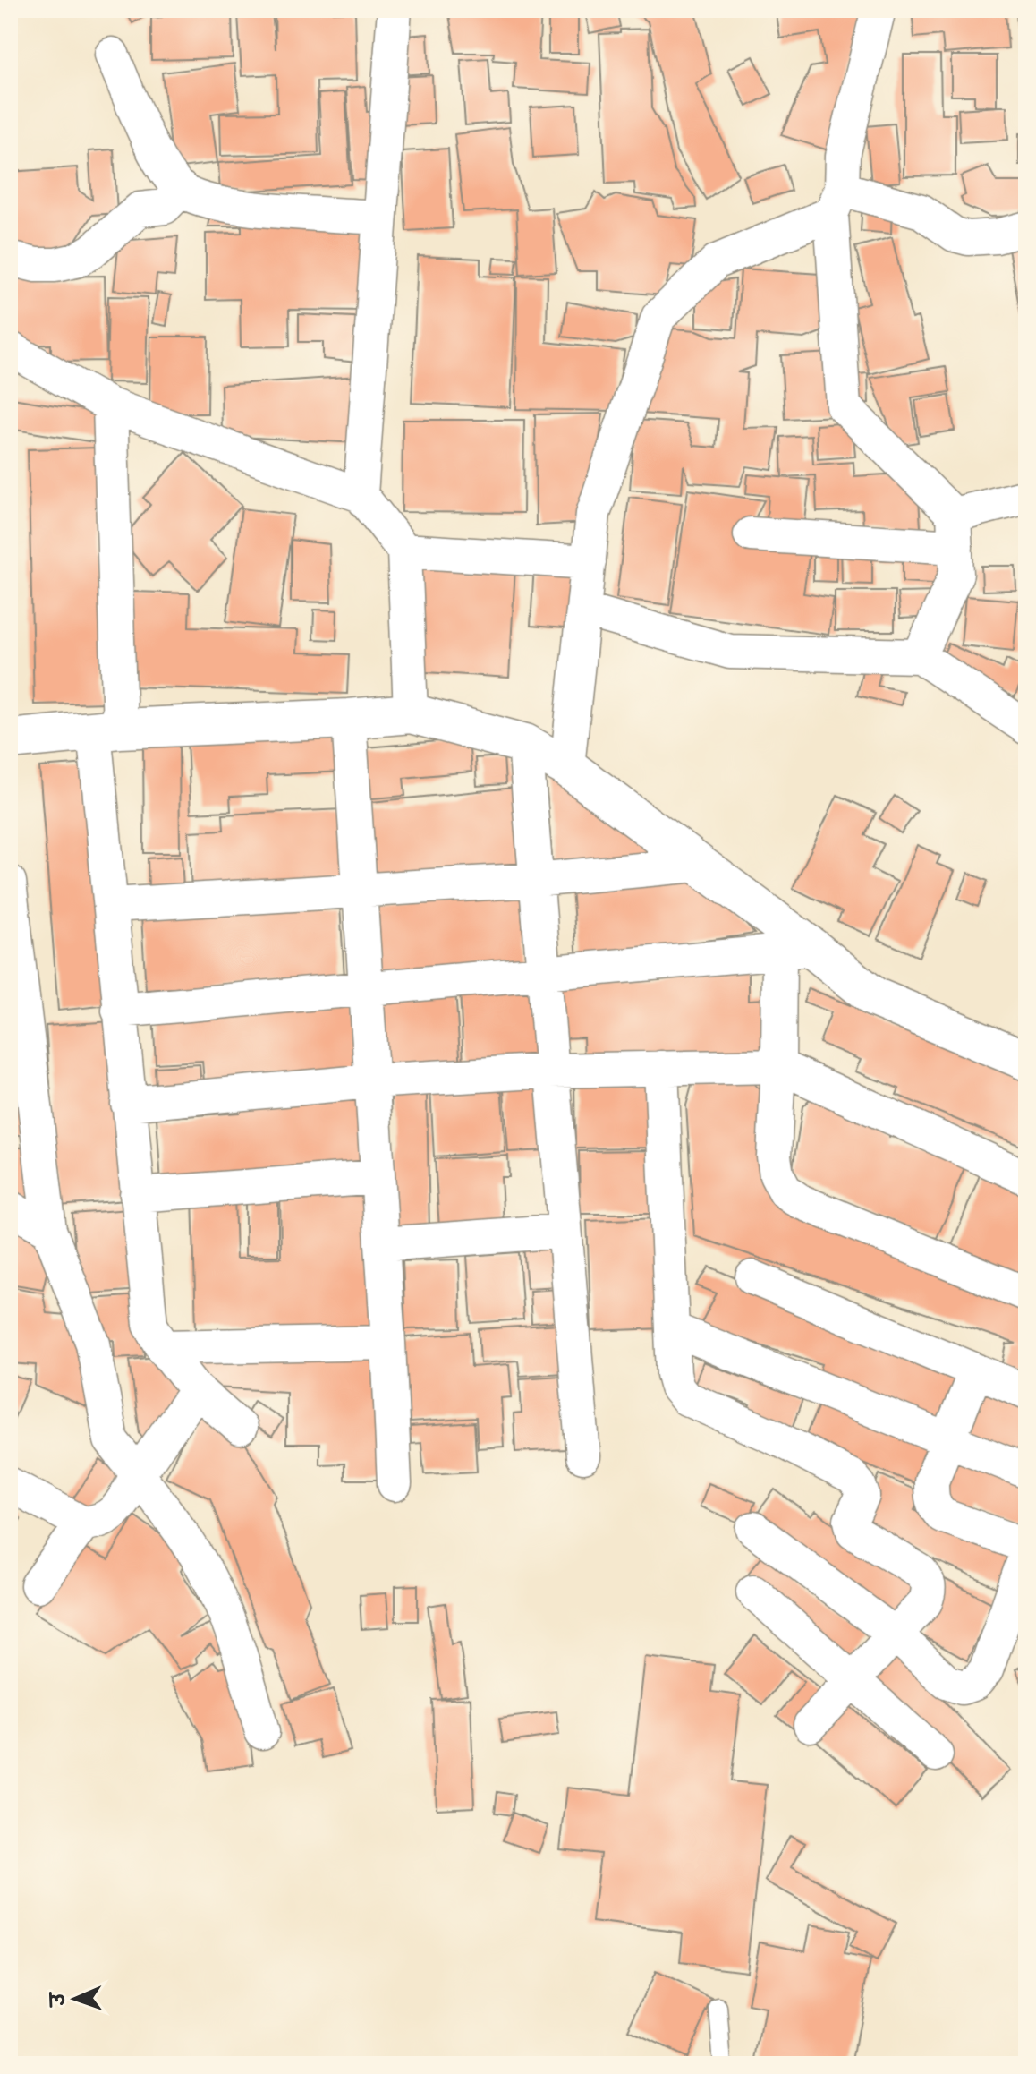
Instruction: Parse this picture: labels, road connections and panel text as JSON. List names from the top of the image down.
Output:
{
  "north": "left"
}
